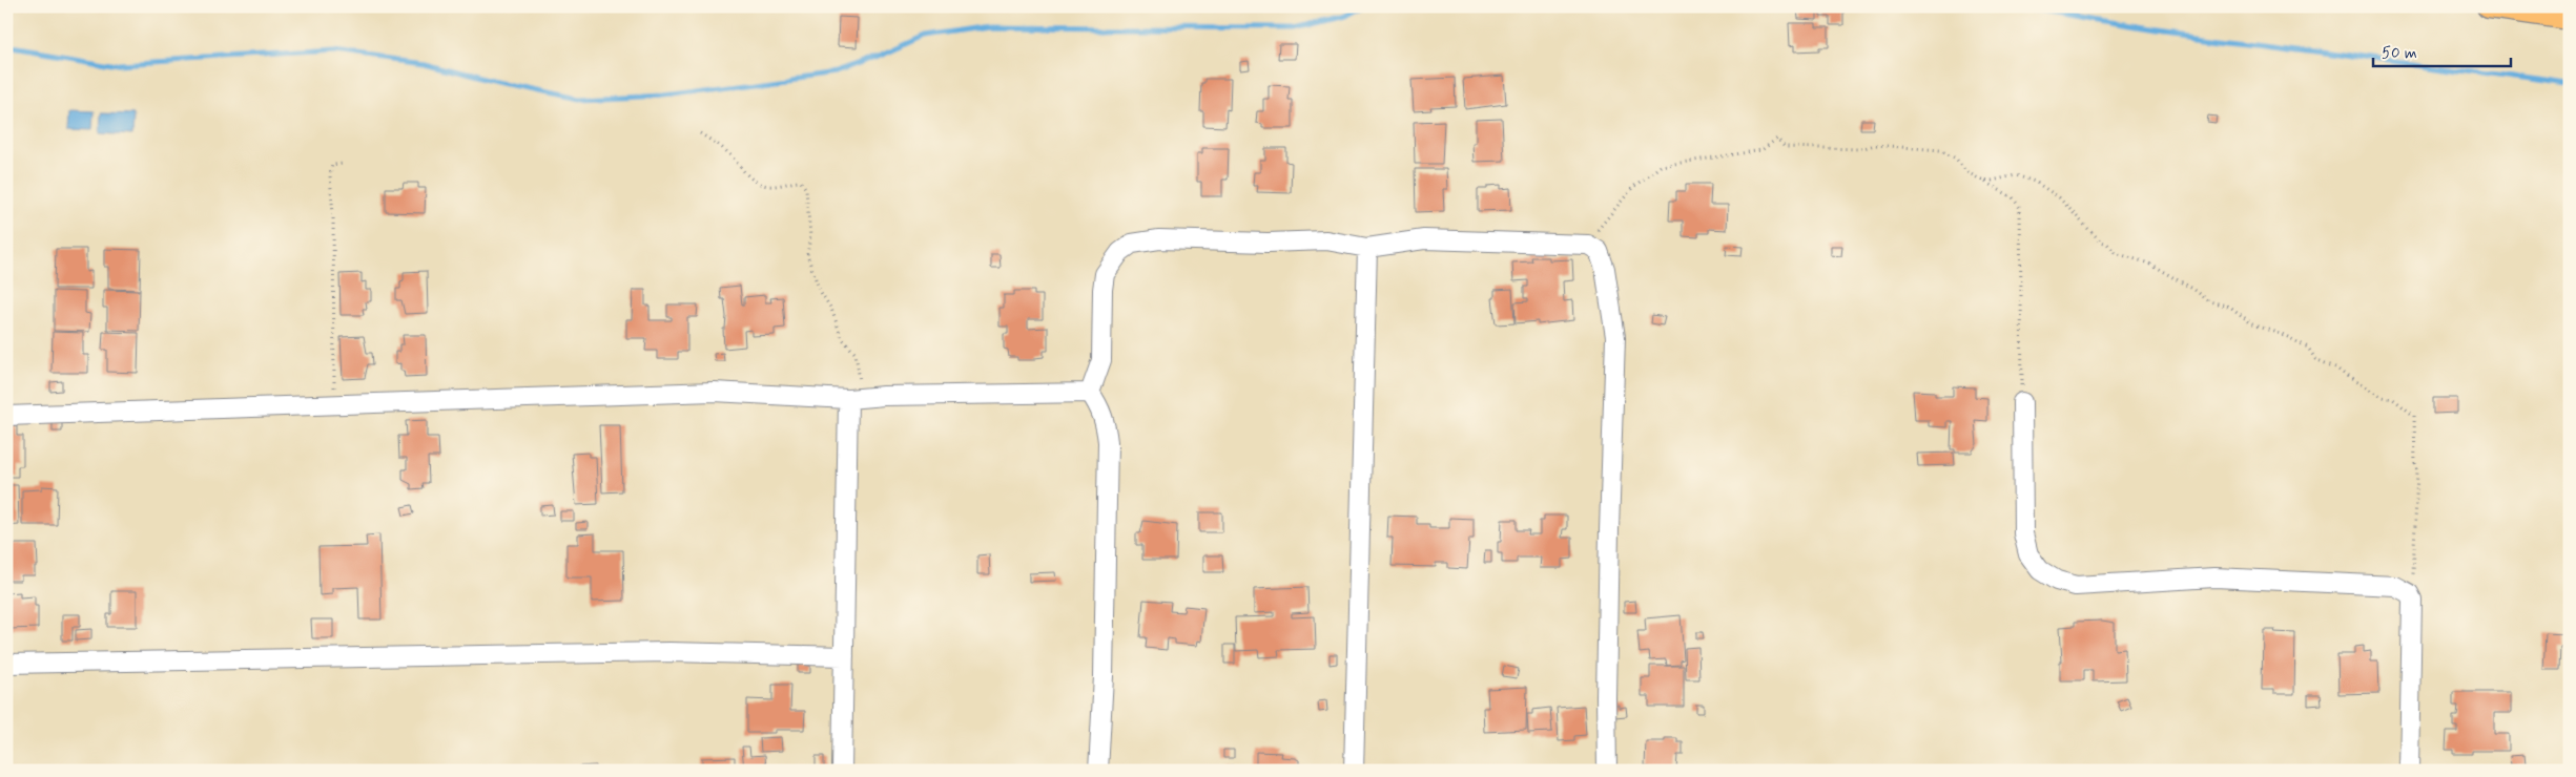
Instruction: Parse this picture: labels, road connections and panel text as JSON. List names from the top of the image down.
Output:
{
  "scale_bar": "50 m"
}
